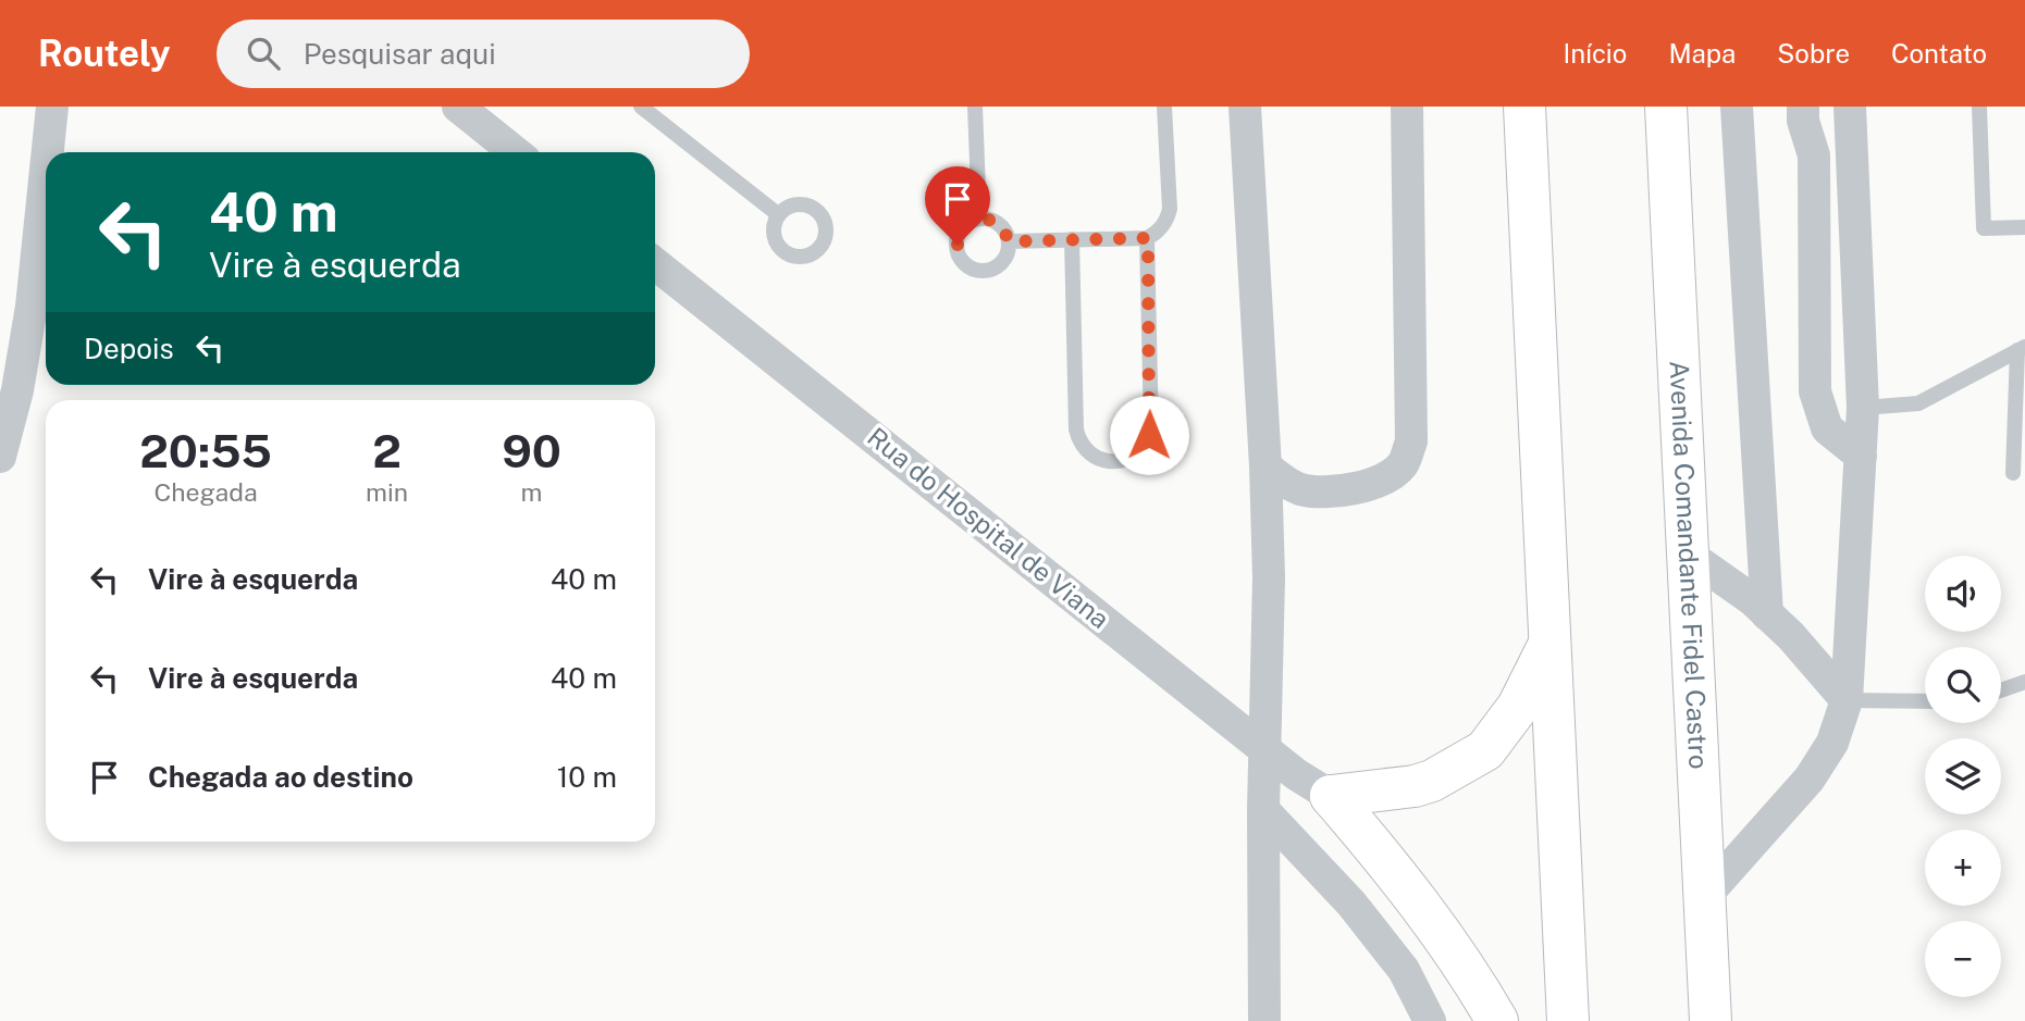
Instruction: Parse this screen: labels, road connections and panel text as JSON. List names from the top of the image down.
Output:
{
  "streets": {
    "highway": ["Avenida Comandante Fidel Castro"],
    "street": ["Rua do Hospital de Viana"]
  },
  "page": {
    "header": "Routely",
    "search": "Pesquisar aqui",
    "nav": [
      "Início",
      "Mapa",
      "Sobre",
      "Contato"
    ],
    "turn": ["40 m", "Vire à esquerda"],
    "then": "Depois",
    "eta": [
      "20:55",
      "Chegada",
      "2",
      "min",
      "90",
      "m"
    ],
    "list": [
      {
        "name": "Vire à esquerda",
        "value": "40 m"
      },
      {
        "name": "Vire à esquerda",
        "value": "40 m"
      },
      {
        "name": "Chegada ao destino",
        "value": "10 m"
      }
    ],
    "map_buttons": ["+", "−"]
  }
}
